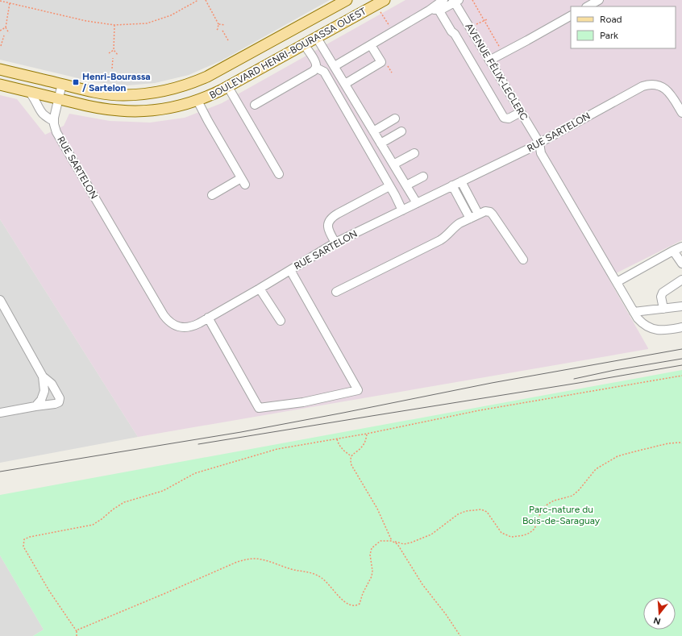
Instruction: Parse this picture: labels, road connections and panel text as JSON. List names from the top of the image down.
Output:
{
  "streets": {
    "main road": ["BOULEVARD HENRI-BOURASSA OUEST"],
    "street": ["AVENUE FÉLIX-LECLERC", "RUE SARTELON"]
  },
  "crossings": [
    ["BOULEVARD HENRI-BOURASSA OUEST", "RUE SARTELON"],
    ["AVENUE FÉLIX-LECLERC", "RUE SARTELON"]
  ],
  "parks": ["Parc-nature du Bois-de-Saraguay"],
  "places": {
    "transit": ["Henri-Bourassa / Sartelon"]
  },
  "legend": ["Road", "Park"],
  "north": "bottom"
}
